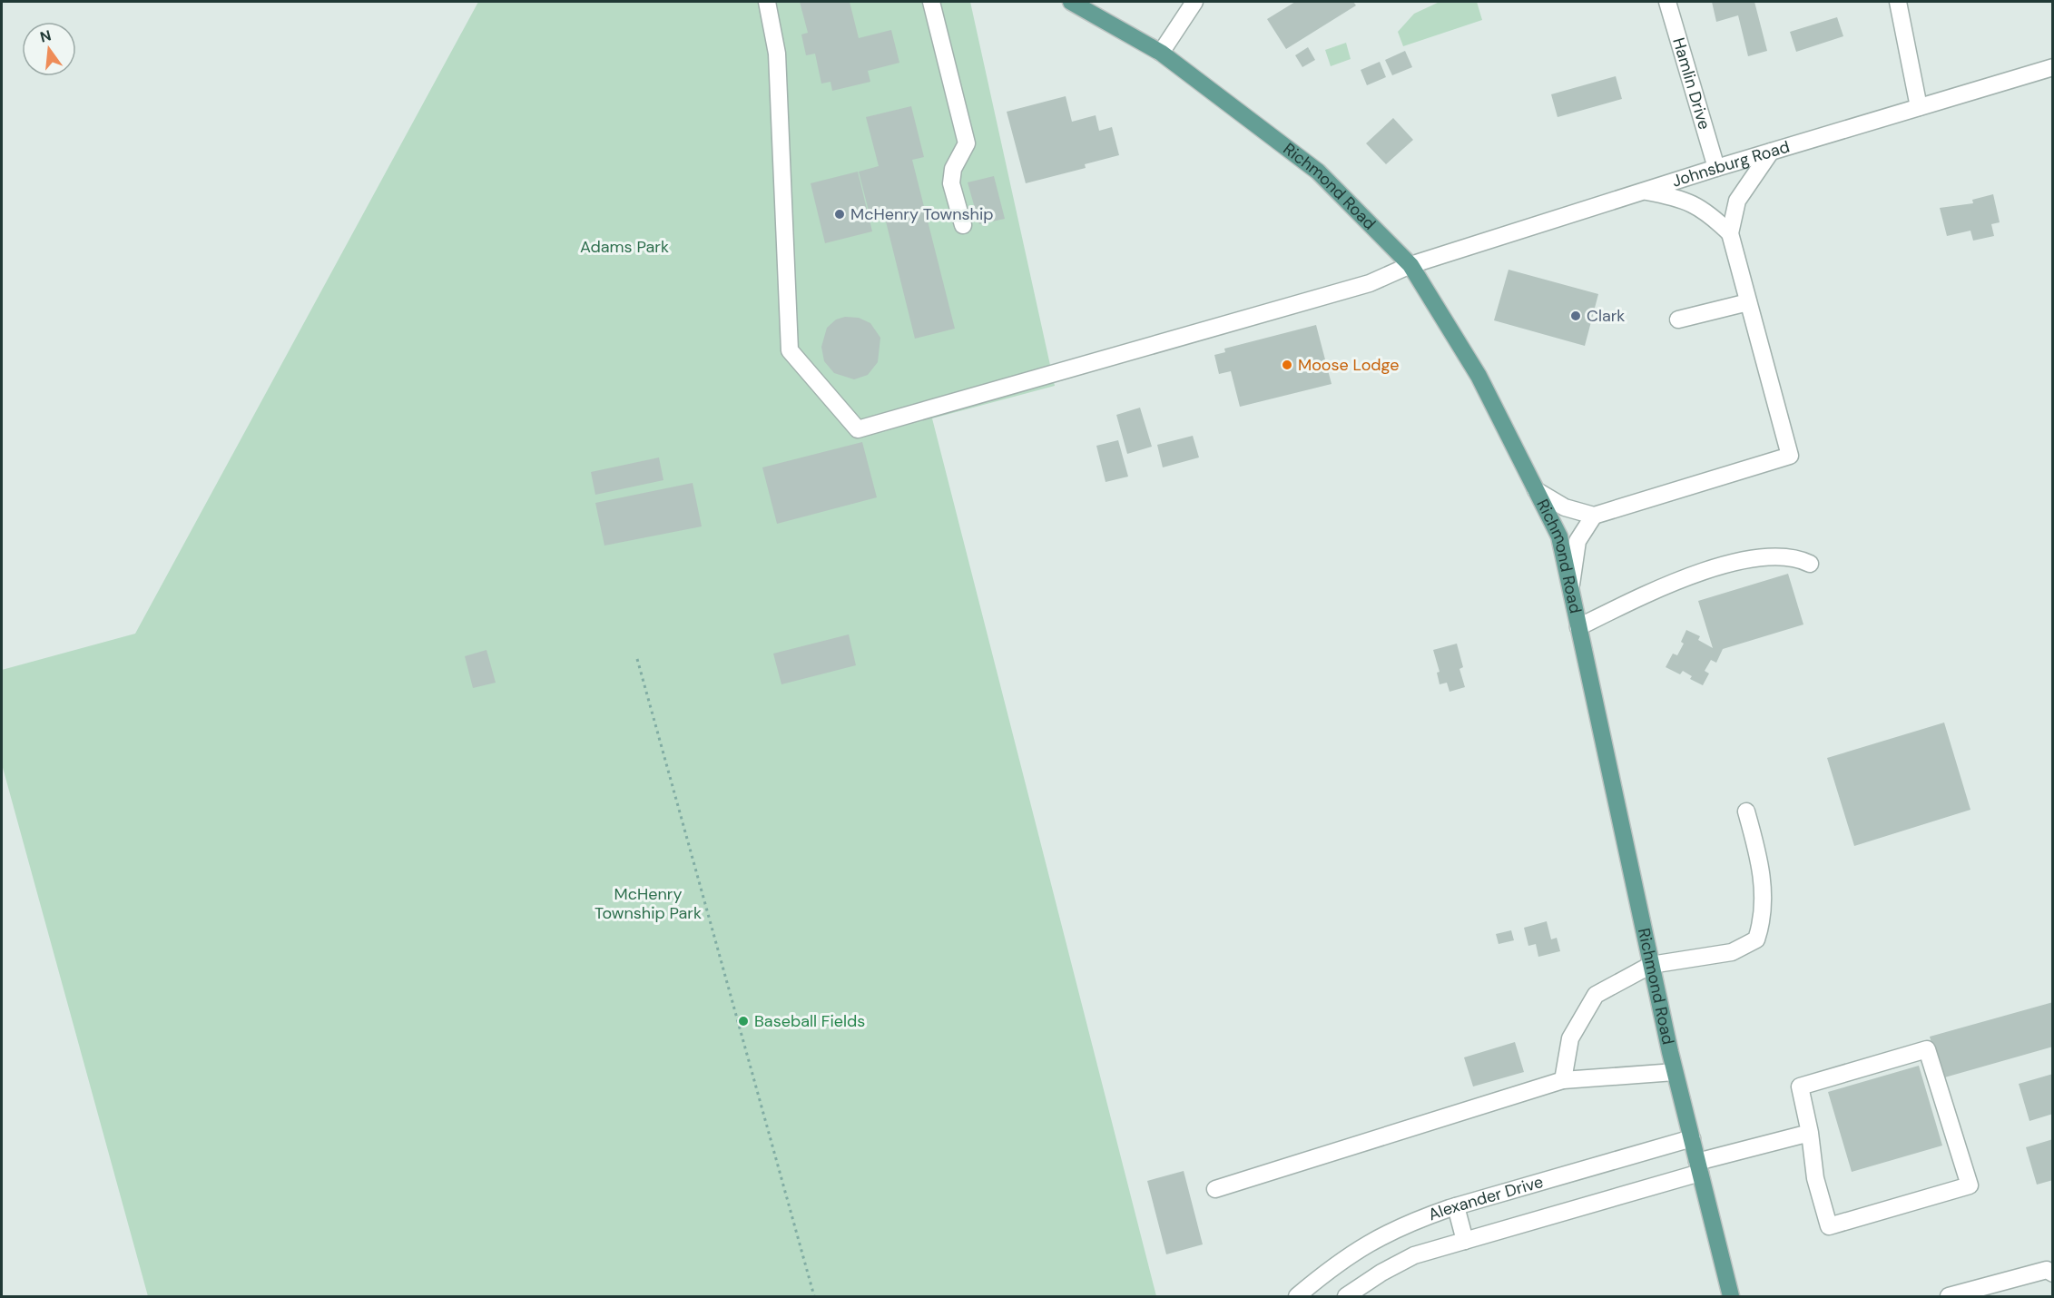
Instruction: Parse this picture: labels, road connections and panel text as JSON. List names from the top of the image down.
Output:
{
  "streets": {
    "main road": ["Richmond Road"],
    "street": ["Hamlin Drive", "Johnsburg Road", "Alexander Drive"]
  },
  "crossings": [
    ["Hamlin Drive", "Johnsburg Road"],
    ["Johnsburg Road", "Richmond Road"],
    ["Richmond Road", "Alexander Drive"]
  ],
  "parks": ["Adams Park", "McHenry Township Park"],
  "places": [
    "McHenry Township",
    "Clark",
    "Moose Lodge",
    "Baseball Fields"
  ],
  "north": "top"
}
